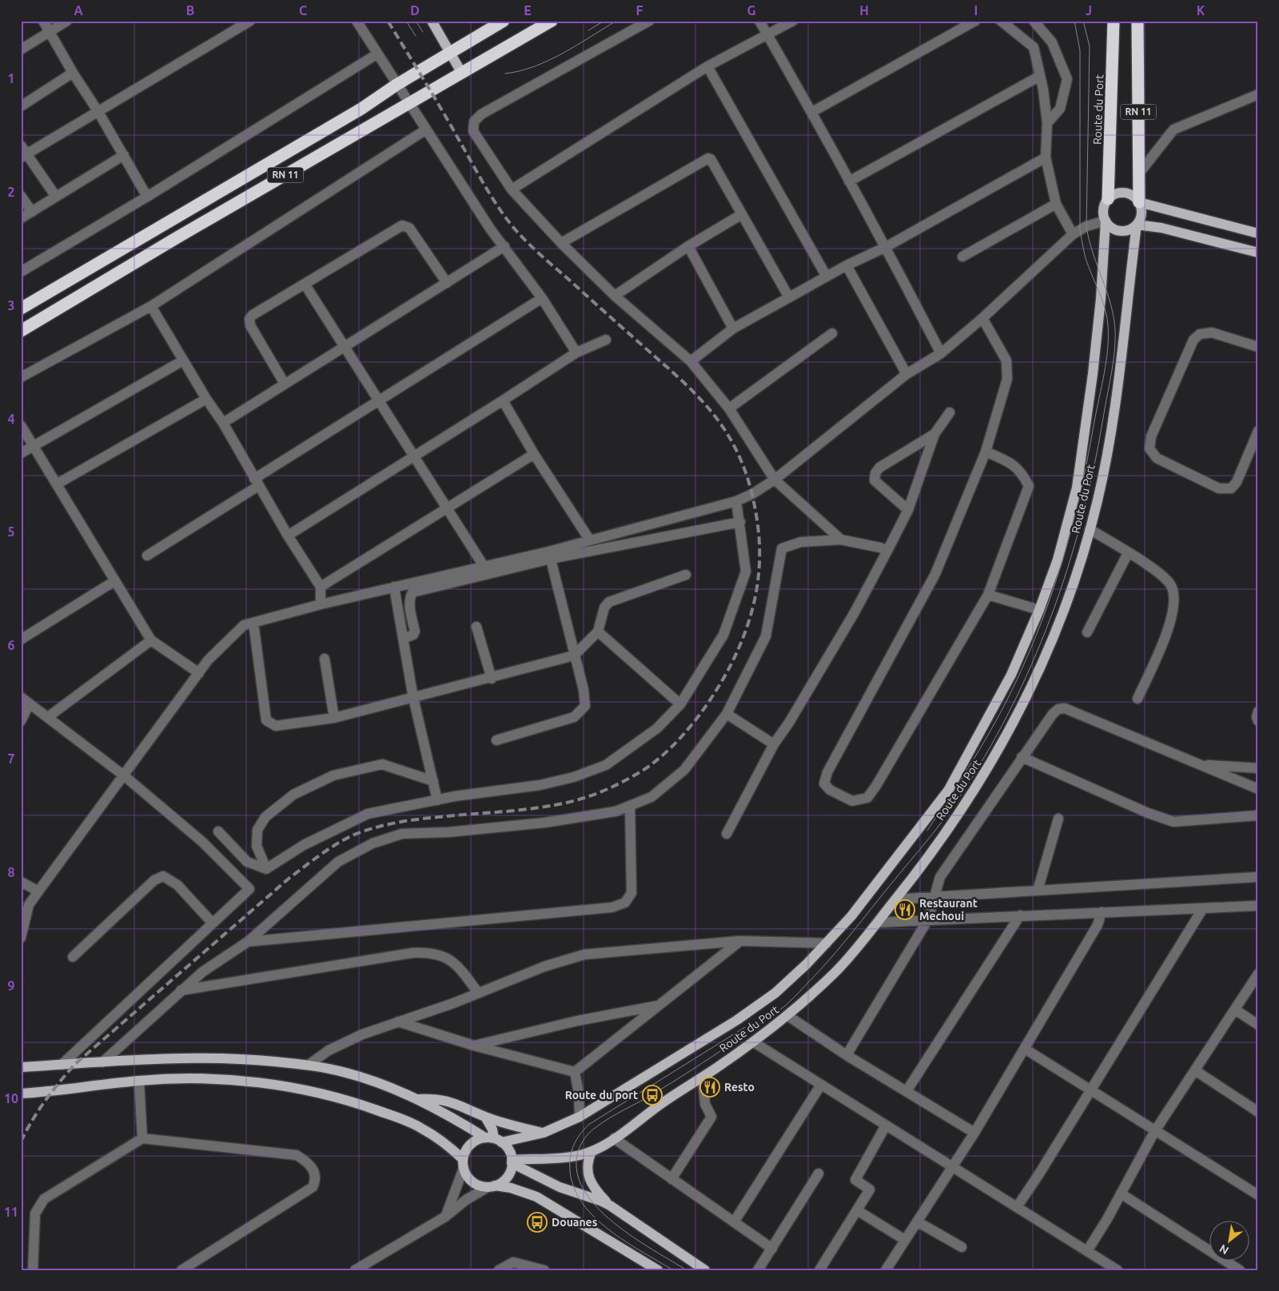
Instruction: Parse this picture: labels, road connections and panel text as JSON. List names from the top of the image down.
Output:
{
  "streets": {
    "highway": ["Route du Port", "RN 11"]
  },
  "crossings": [
    ["Route du Port", "RN 11"]
  ],
  "places": {
    "restaurant": ["Restaurant Mechoui", "Resto"],
    "bus stop": ["Route du port", "Douanes"]
  },
  "north": "bottom left",
  "grid": {
    "columns": [
      "A",
      "B",
      "C",
      "D",
      "E",
      "F",
      "G",
      "H",
      "I",
      "J",
      "K"
    ],
    "rows": [
      "1",
      "2",
      "3",
      "4",
      "5",
      "6",
      "7",
      "8",
      "9",
      "10",
      "11"
    ]
  }
}
